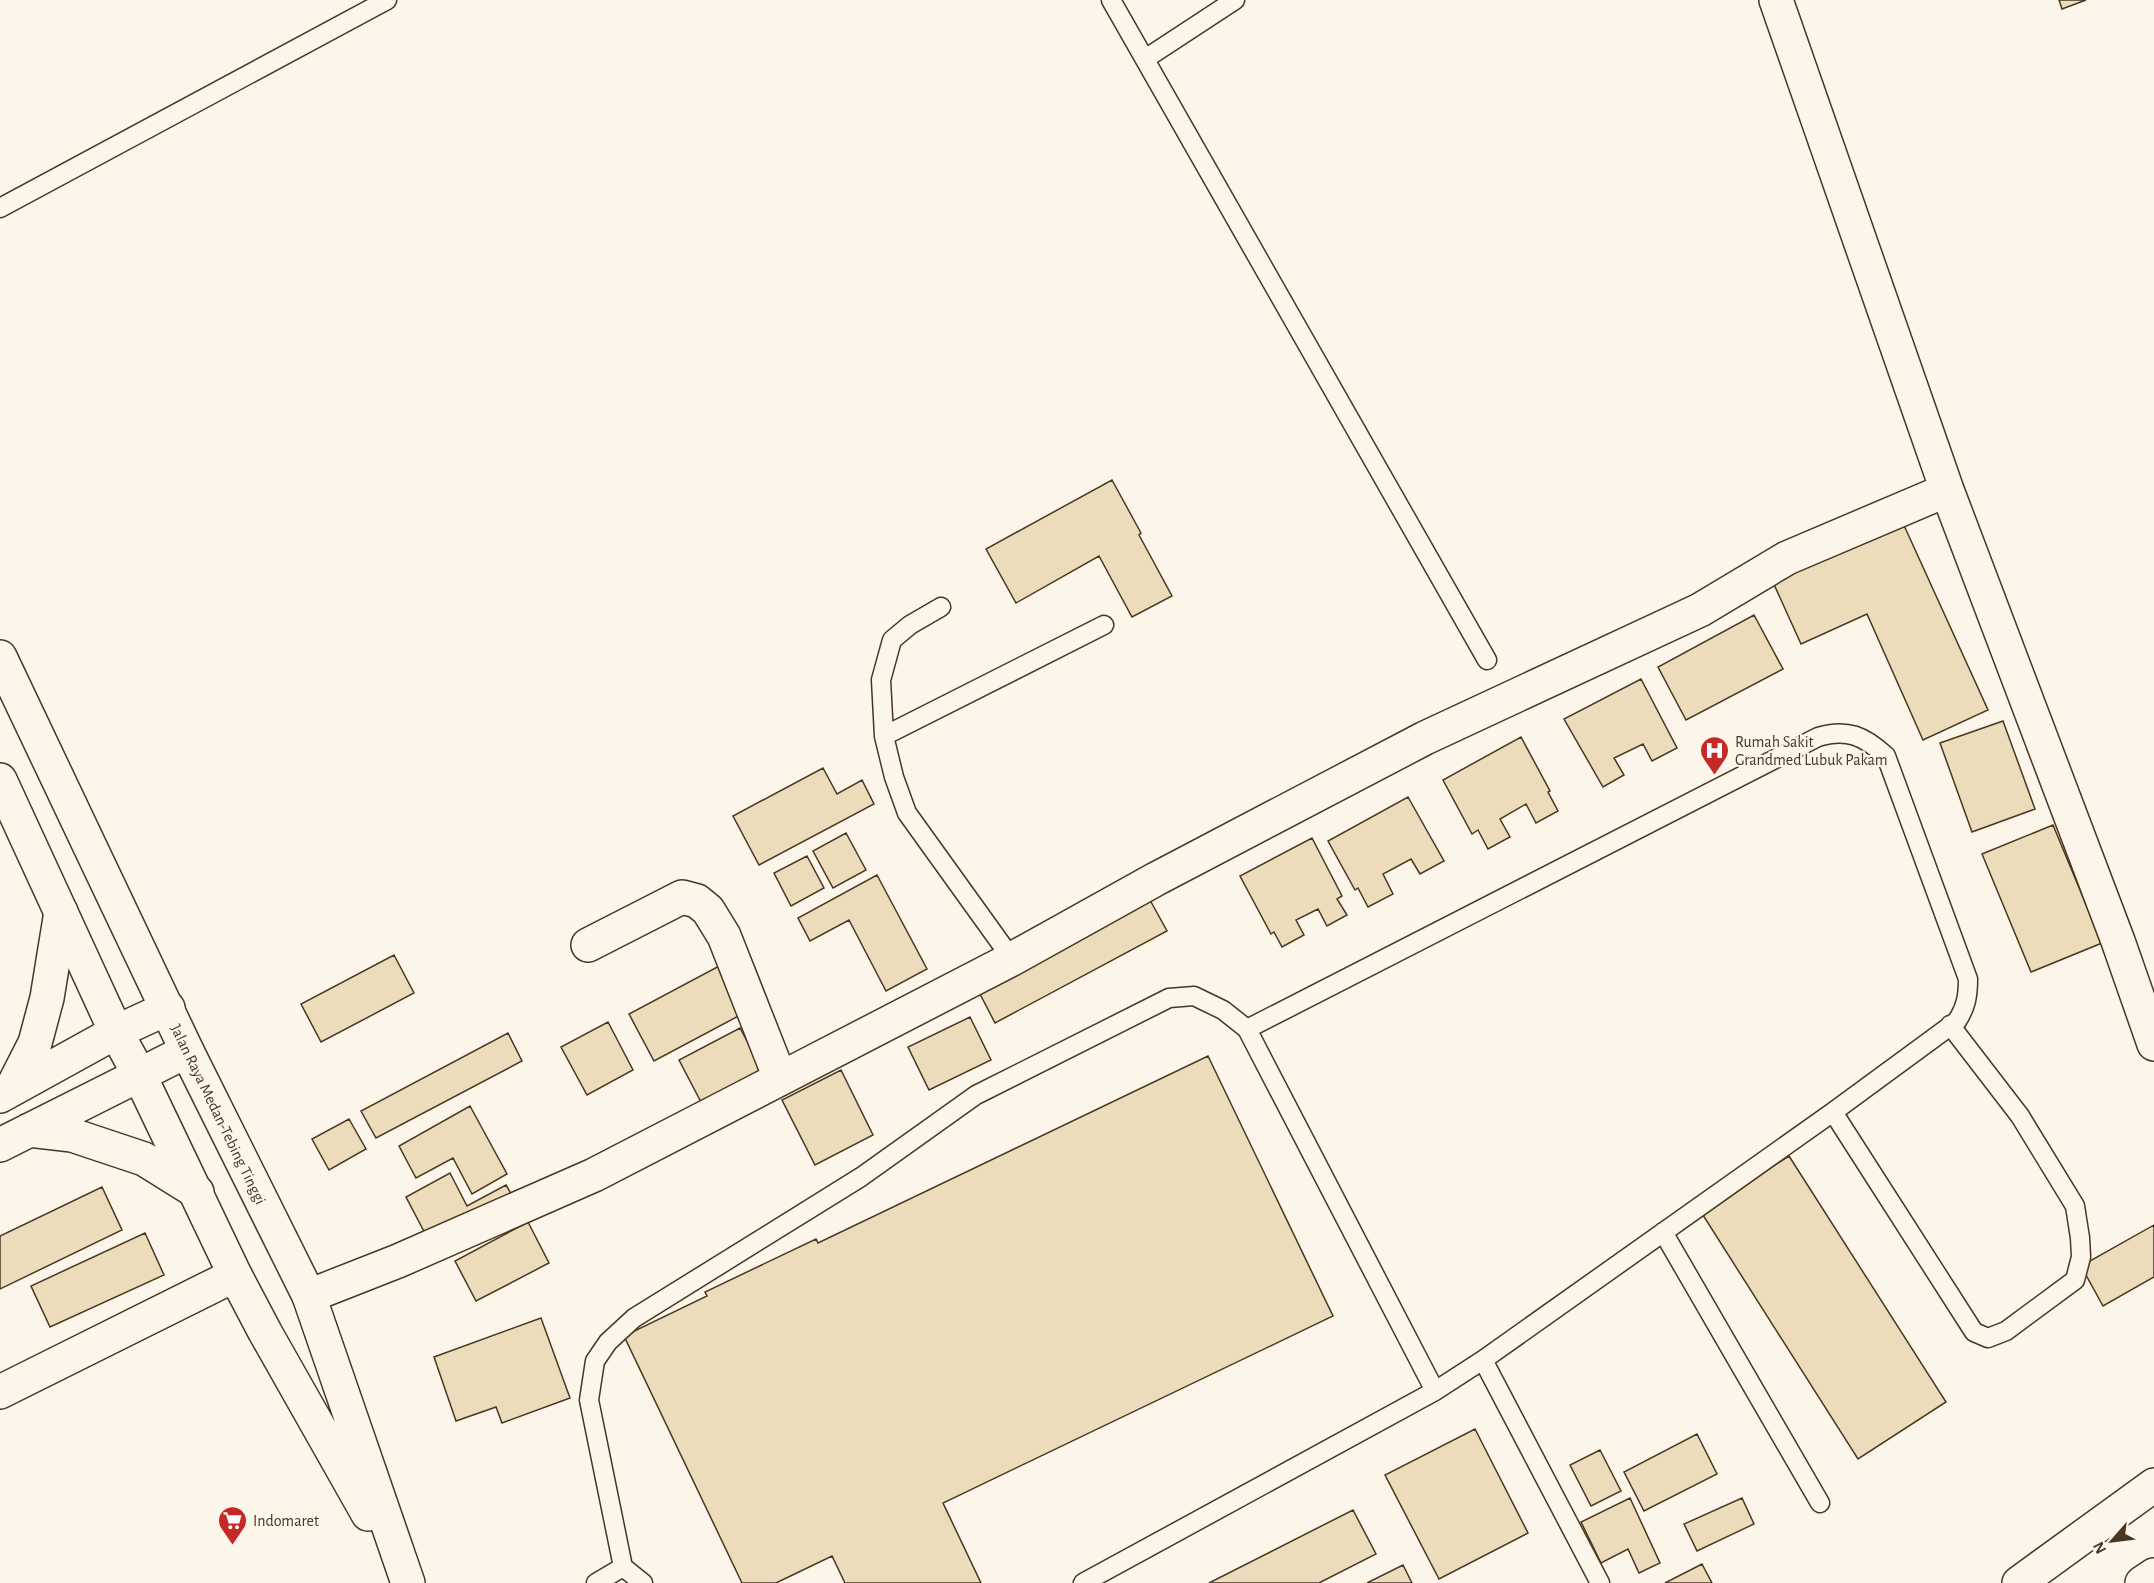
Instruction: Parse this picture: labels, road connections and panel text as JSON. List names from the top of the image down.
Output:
{
  "streets": {
    "main road": ["Jalan Raya Medan-Tebing Tinggi"]
  },
  "places": {
    "hospital": ["Rumah Sakit Grandmed Lubuk Pakam"],
    "supermarket": ["Indomaret"]
  },
  "north": "bottom left"
}
